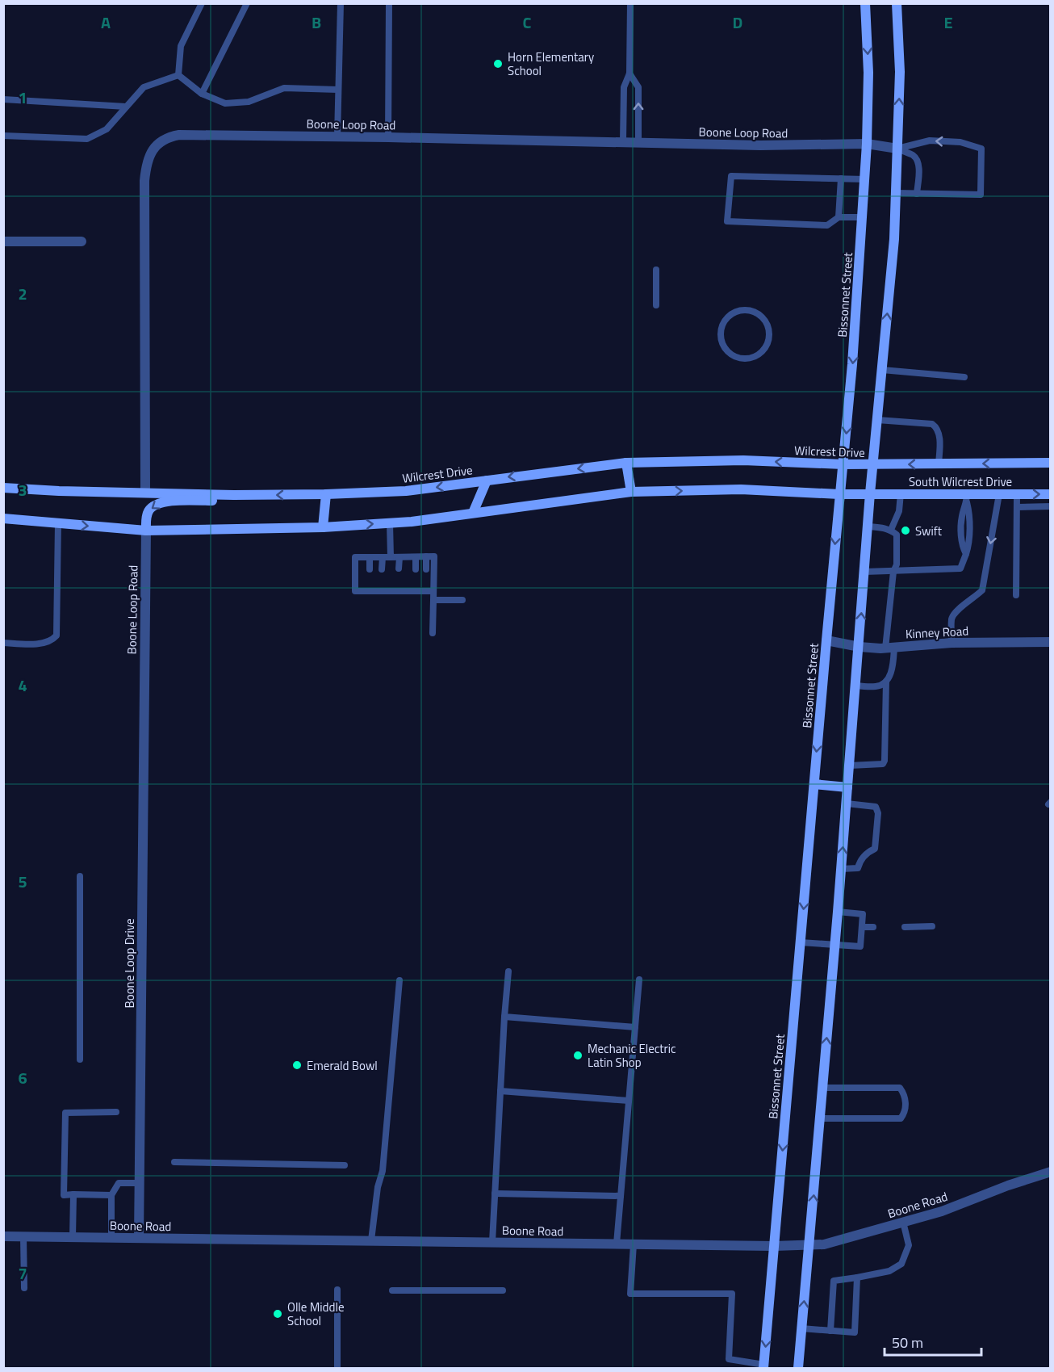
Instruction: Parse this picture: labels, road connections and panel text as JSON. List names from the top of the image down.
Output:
{
  "streets": {
    "main road": ["Bissonnet Street", "Wilcrest Drive", "South Wilcrest Drive"],
    "street": [
      "Boone Loop Road",
      "Kinney Road",
      "Boone Loop Drive",
      "Boone Road"
    ]
  },
  "crossings": [
    ["Boone Loop Road", "Bissonnet Street"],
    ["Boone Loop Road", "Wilcrest Drive"],
    ["Boone Loop Road", "Boone Loop Drive"],
    ["Bissonnet Street", "Wilcrest Drive"],
    ["Bissonnet Street", "Kinney Road"],
    ["Bissonnet Street", "Boone Road"],
    ["Wilcrest Drive", "South Wilcrest Drive"],
    ["Boone Loop Drive", "Boone Road"]
  ],
  "places": [
    "Horn Elementary School",
    "Swift",
    "Mechanic Electric Latin Shop",
    "Emerald Bowl",
    "Olle Middle School"
  ],
  "scale_bar": "50 m",
  "grid": {
    "columns": [
      "A",
      "B",
      "C",
      "D",
      "E"
    ],
    "rows": [
      "1",
      "2",
      "3",
      "4",
      "5",
      "6",
      "7"
    ]
  }
}
